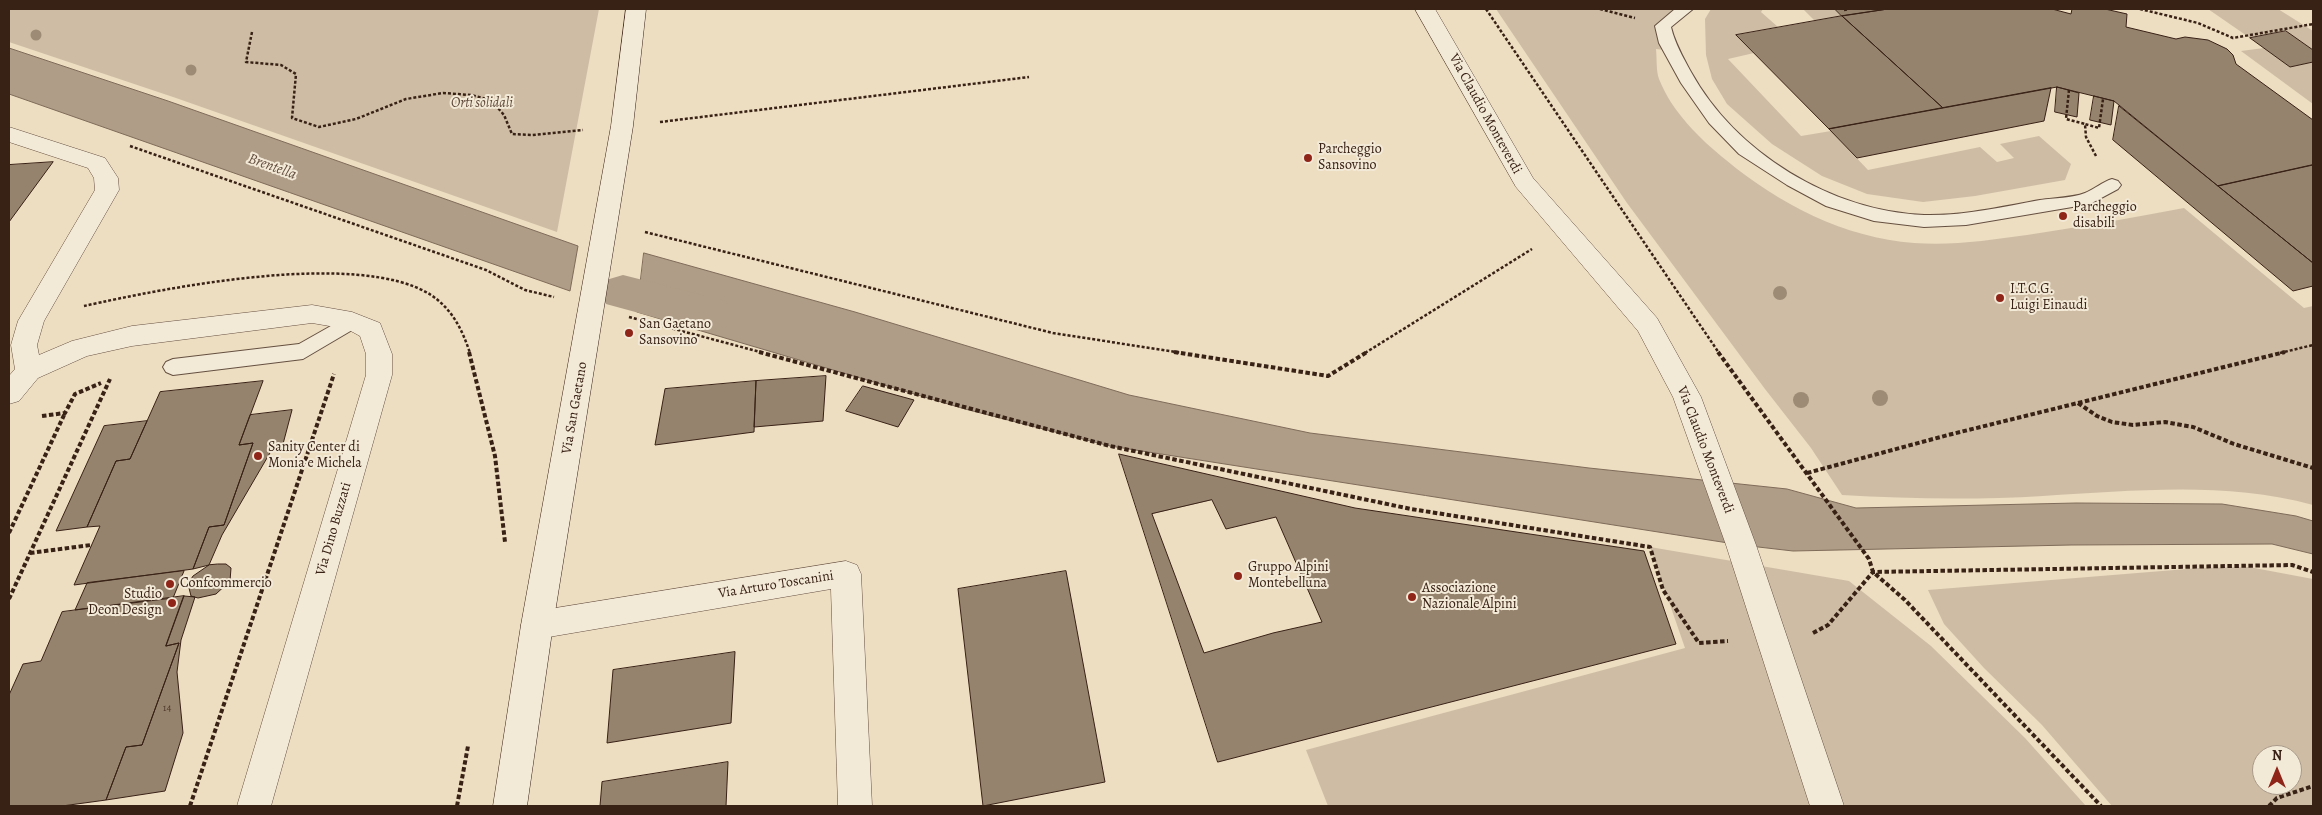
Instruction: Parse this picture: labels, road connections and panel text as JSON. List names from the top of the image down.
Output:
{
  "streets": {
    "street": [
      "Via Claudio Monteverdi",
      "Via San Gaetano",
      "Via Dino Buzzati",
      "Via Arturo Toscanini"
    ]
  },
  "crossings": [
    ["Via San Gaetano", "Via Arturo Toscanini"]
  ],
  "water": ["Brentella"],
  "parks": ["Orti solidali"],
  "places": [
    "Parcheggio Sansovino",
    "Parcheggio disabili",
    "I.T.C.G. Luigi Einaudi",
    "San Gaetano Sansovino",
    "Sanity Center di Monia e Michela",
    "Gruppo Alpini Montebelluna",
    "Confcommercio",
    "Associazione Nazionale Alpini",
    "Studio Deon Design"
  ],
  "house_numbers": ["14"],
  "north": "top"
}
